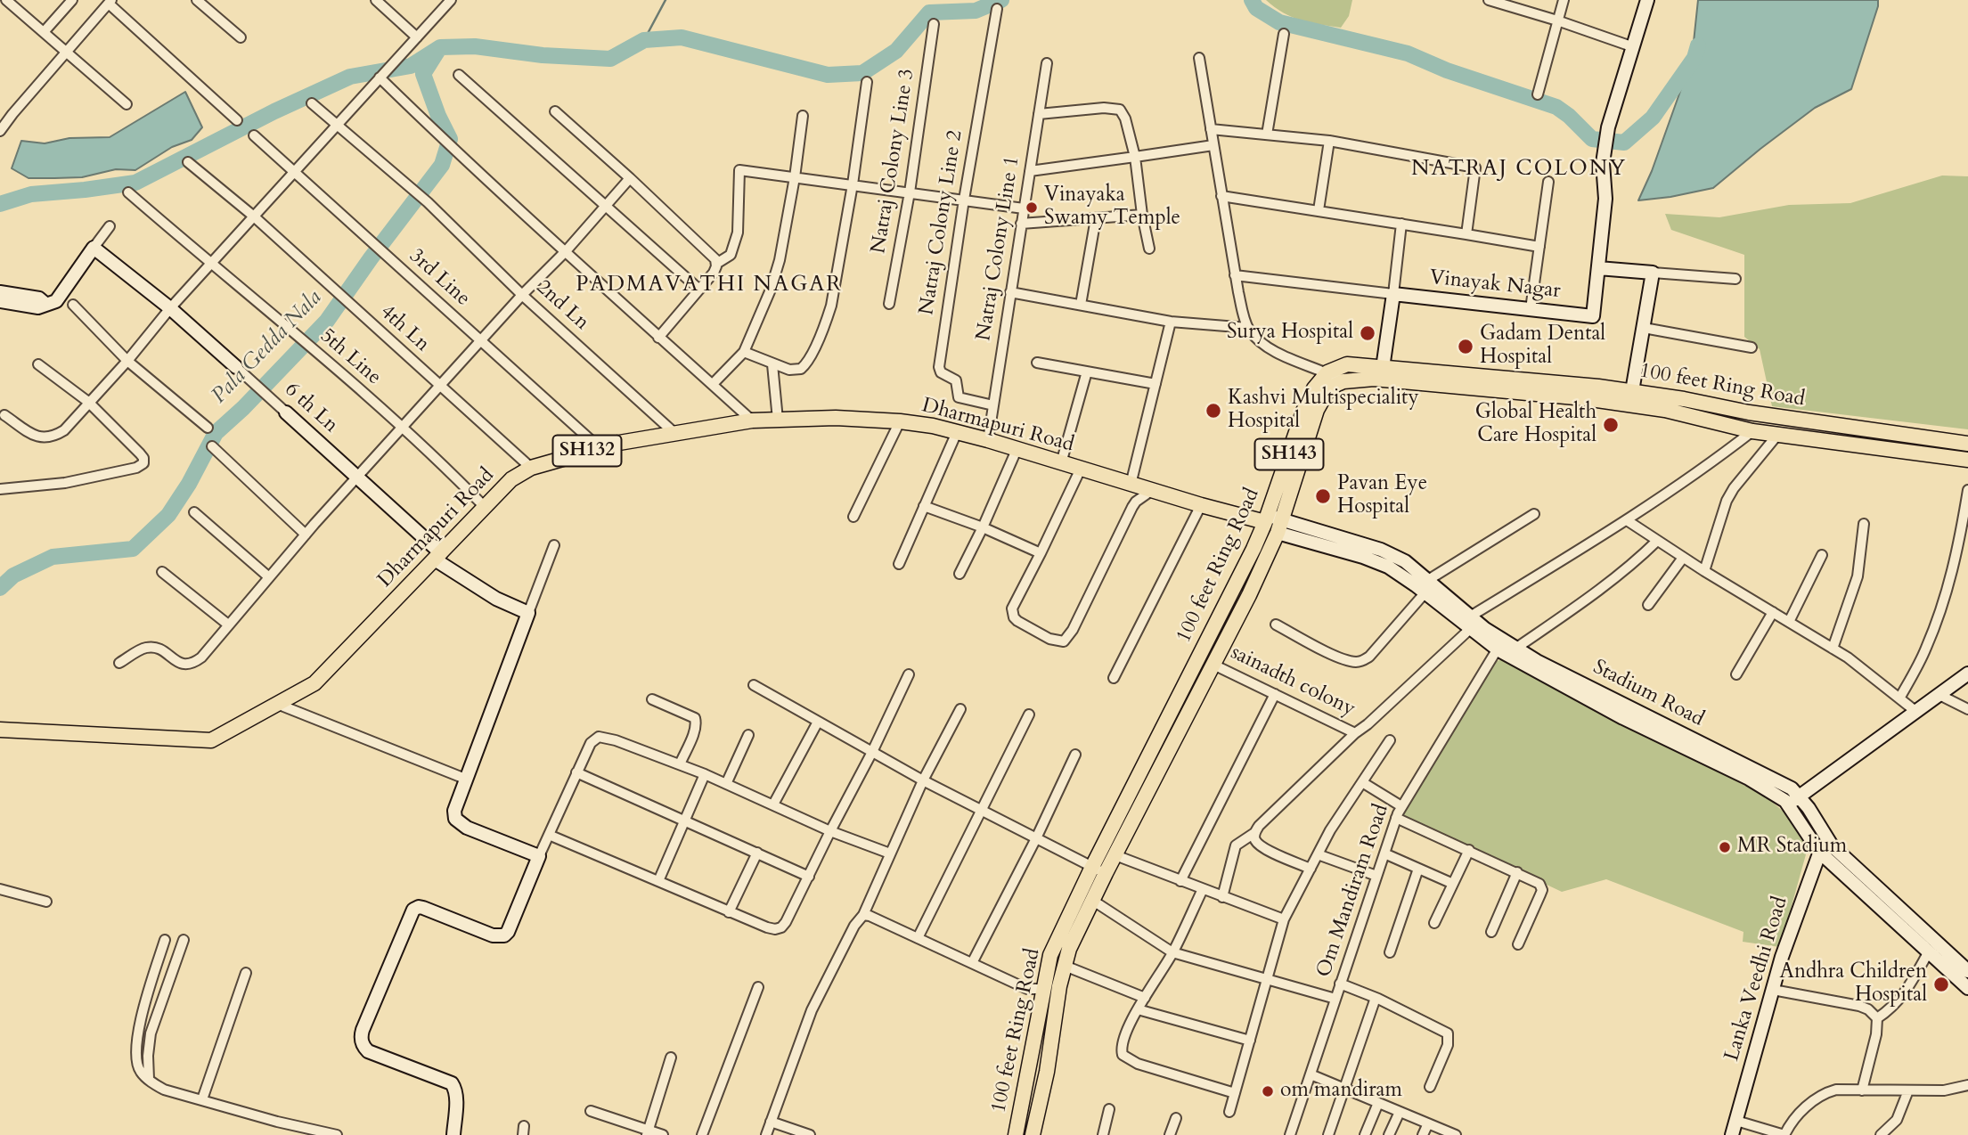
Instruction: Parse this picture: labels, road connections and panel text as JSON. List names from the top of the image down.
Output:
{
  "streets": {
    "main road": [
      "100 feet Ring Road",
      "Dharmapuri Road",
      "SH132",
      "SH143"
    ],
    "street": [
      "Natraj Colony Line 3",
      "Natraj Colony Line 2",
      "Natraj Colony Line 1",
      "3rd Line",
      "Vinayak Nagar",
      "2nd Ln",
      "4th Ln",
      "5th Line",
      "6 th Ln",
      "sainadth colony",
      "Stadium Road",
      "Om Mandiram Road",
      "Lanka Veedhi Road"
    ]
  },
  "crossings": [
    ["Natraj Colony Line 2", "Natraj Colony Line 1"],
    ["Natraj Colony Line 1", "Dharmapuri Road"],
    ["3rd Line", "Dharmapuri Road"],
    ["2nd Ln", "Dharmapuri Road"],
    ["4th Ln", "Dharmapuri Road"],
    ["5th Line", "Dharmapuri Road"],
    ["100 feet Ring Road", "Dharmapuri Road"],
    ["100 feet Ring Road", "sainadth colony"],
    ["6 th Ln", "Dharmapuri Road"],
    ["Stadium Road", "Om Mandiram Road"],
    ["Stadium Road", "Lanka Veedhi Road"]
  ],
  "districts": ["NATRAJ COLONY", "PADMAVATHI NAGAR"],
  "water": ["Pala Gedda Nala"],
  "places": [
    "Vinayaka Swamy Temple",
    "Surya Hospital",
    "Gadam Dental Hospital",
    "Kashvi Multispeciality Hospital",
    "Global Health Care Hospital",
    "Pavan Eye Hospital",
    "MR Stadium",
    "Andhra Children Hospital",
    "om mandiram"
  ]
}
